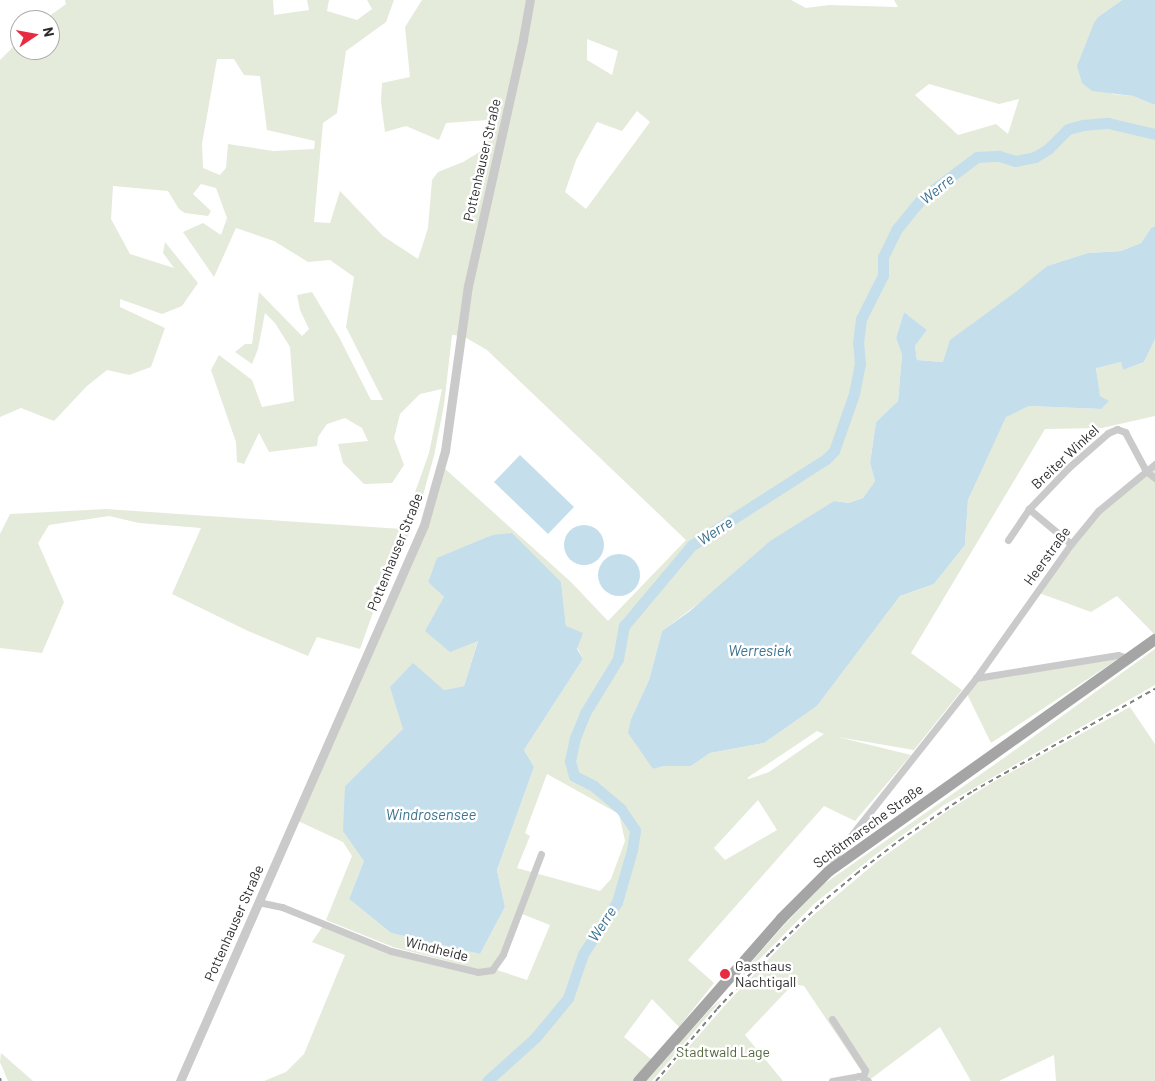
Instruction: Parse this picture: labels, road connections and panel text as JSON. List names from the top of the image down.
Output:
{
  "streets": {
    "main road": ["Schötmarsche Straße"],
    "street": [
      "Pottenhauser Straße",
      "Breiter Winkel",
      "Heerstraße",
      "Windheide"
    ]
  },
  "crossings": [
    ["Pottenhauser Straße", "Windheide"],
    ["Breiter Winkel", "Heerstraße"],
    ["Heerstraße", "Schötmarsche Straße"]
  ],
  "water": ["Werre", "Werresiek", "Windrosensee"],
  "parks": ["Stadtwald Lage"],
  "places": ["Gasthaus Nachtigall"],
  "north": "right"
}
